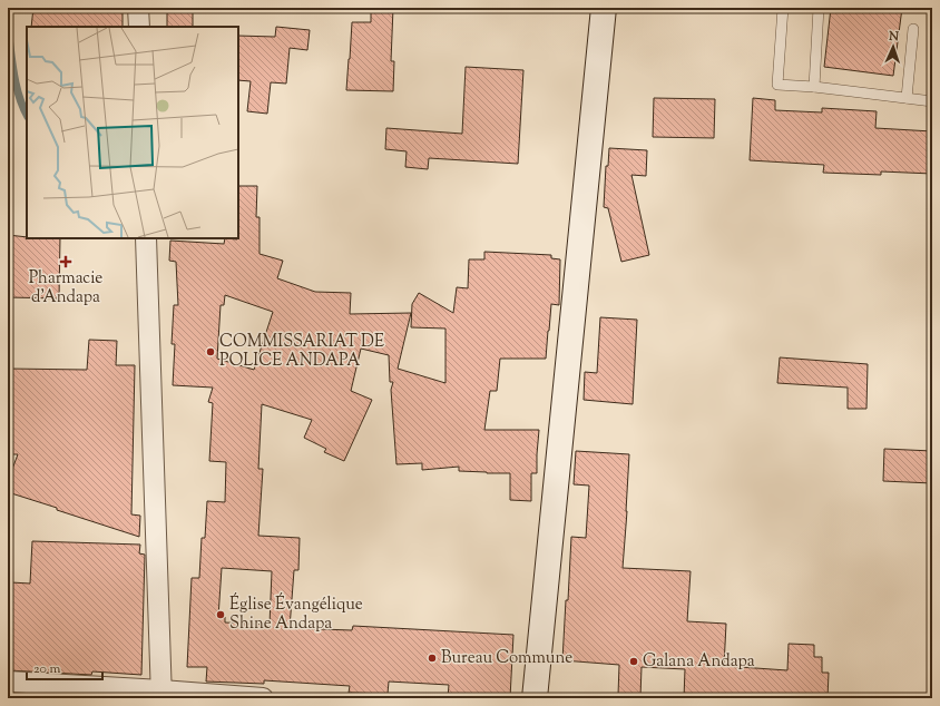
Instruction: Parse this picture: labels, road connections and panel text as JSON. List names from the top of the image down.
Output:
{
  "places": {
    "health": ["Pharmacie d'Andapa"],
    "other": [
      "COMMISSARIAT DE POLICE ANDAPA",
      "Église Évangélique Shine Andapa",
      "Bureau Commune",
      "Galana Andapa"
    ]
  },
  "scale_bar": "20 m",
  "north": "top"
}
